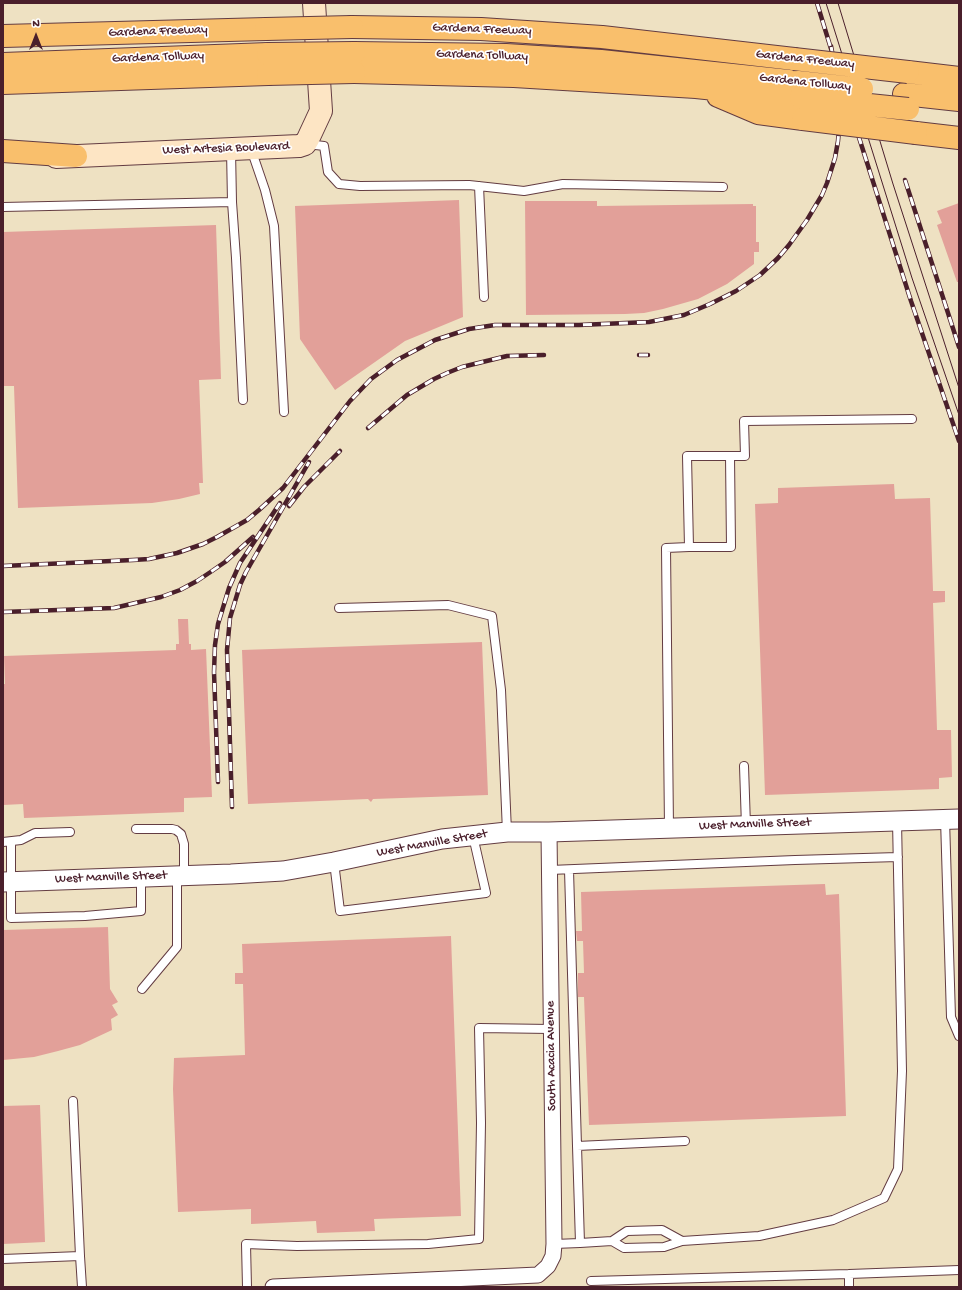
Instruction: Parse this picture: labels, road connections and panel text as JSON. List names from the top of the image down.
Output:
{
  "streets": {
    "highway": ["Gardena Freeway", "Gardena Tollway"],
    "main road": ["West Artesia Boulevard"],
    "street": ["West Manville Street", "South Acacia Avenue"]
  },
  "crossings": [
    ["Gardena Freeway", "Gardena Tollway"],
    ["West Manville Street", "South Acacia Avenue"]
  ],
  "north": "top"
}
